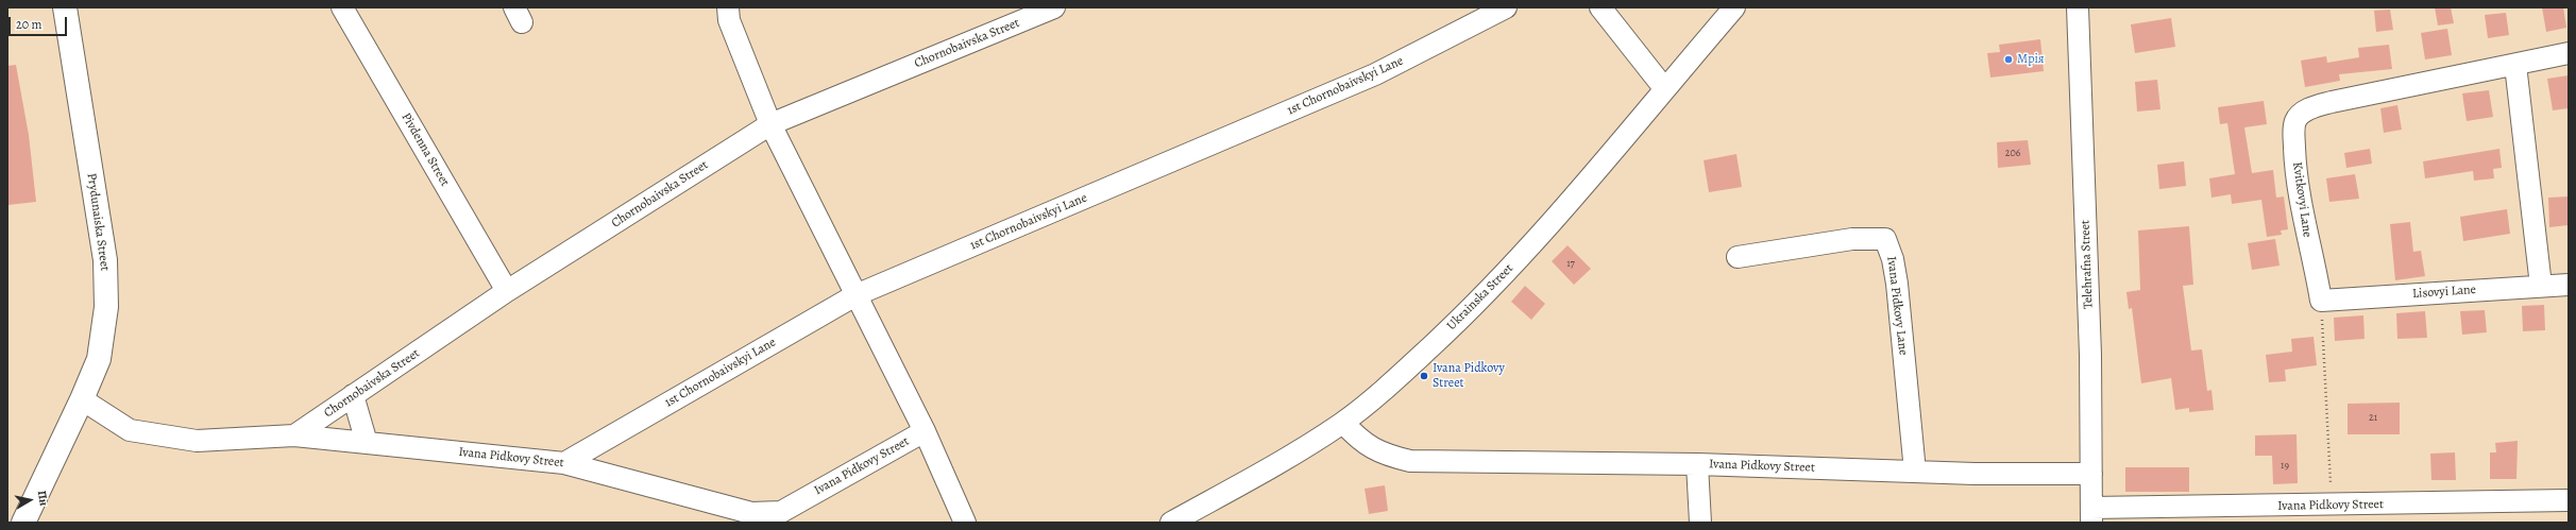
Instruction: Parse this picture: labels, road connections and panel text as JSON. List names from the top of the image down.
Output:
{
  "streets": {
    "main road": ["Prydunaiska Street"],
    "street": [
      "Chornobaivska Street",
      "1st Chornobaivskyi Lane",
      "Pivdenna Street",
      "Kvitkovyi Lane",
      "Telehrafna Street",
      "Lisovyi Lane",
      "Ukrainska Street",
      "Ivana Pidkovy Lane",
      "Ivana Pidkovy Street"
    ]
  },
  "crossings": [
    ["Chornobaivska Street", "Pivdenna Street"],
    ["Chornobaivska Street", "Ivana Pidkovy Street"],
    ["1st Chornobaivskyi Lane", "Ivana Pidkovy Street"],
    ["Kvitkovyi Lane", "Lisovyi Lane"],
    ["Prydunaiska Street", "Ivana Pidkovy Street"],
    ["Telehrafna Street", "Ivana Pidkovy Street"],
    ["Ukrainska Street", "Ivana Pidkovy Street"],
    ["Ivana Pidkovy Lane", "Ivana Pidkovy Street"]
  ],
  "places": ["Мрія", "Ivana Pidkovy Street"],
  "house_numbers": [
    "206",
    "17",
    "21",
    "19"
  ],
  "scale_bar": "20 m",
  "north": "right"
}
